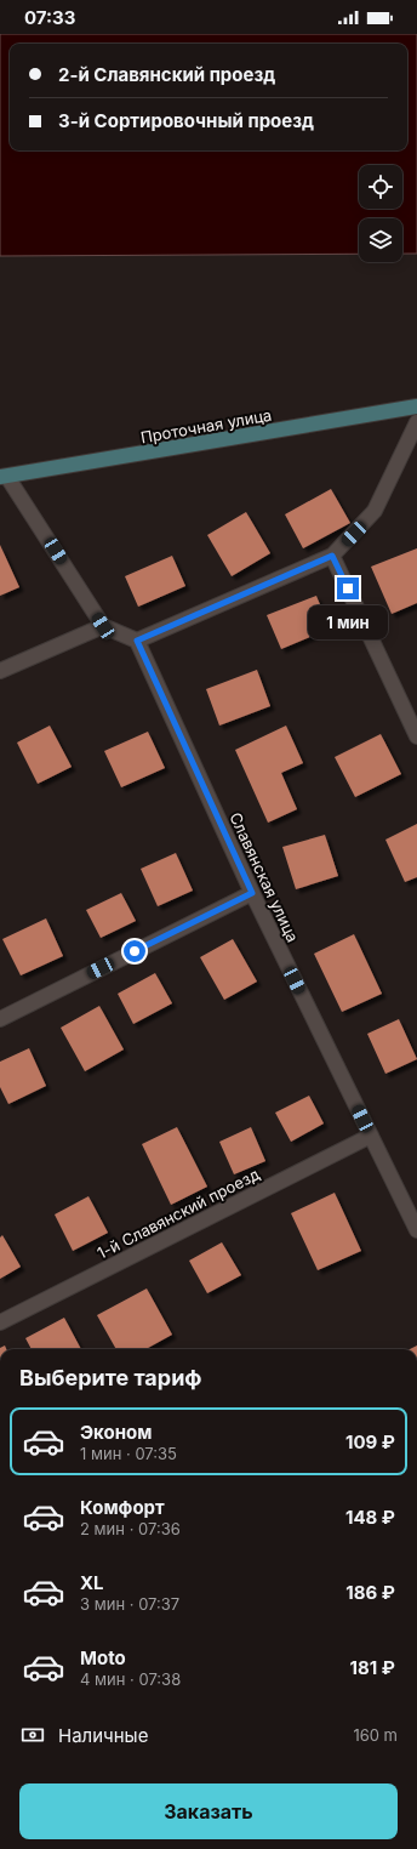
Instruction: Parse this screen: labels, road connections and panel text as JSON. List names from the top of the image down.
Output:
{
  "streets": {
    "main road": ["Проточная улица"],
    "street": ["Славянская улица", "1-й Славянский проезд"]
  },
  "crossings": [
    ["Славянская улица", "1-й Славянский проезд"]
  ],
  "page": {
    "status": "07:33",
    "banner": ["2-й Славянский проезд", "3-й Сортировочный проезд"],
    "bubble": "1 мин",
    "heading": "Выберите тариф",
    "list": [
      {
        "name": "Эконом",
        "note": "1 мин · 07:35",
        "value": "109 ₽"
      },
      {
        "name": "Комфорт",
        "note": "2 мин · 07:36",
        "value": "148 ₽"
      },
      {
        "name": "XL",
        "note": "3 мин · 07:37",
        "value": "186 ₽"
      },
      {
        "name": "Moto",
        "note": "4 мин · 07:38",
        "value": "181 ₽"
      }
    ],
    "pay": ["Наличные", "160 m"],
    "buttons": "Заказать"
  }
}
